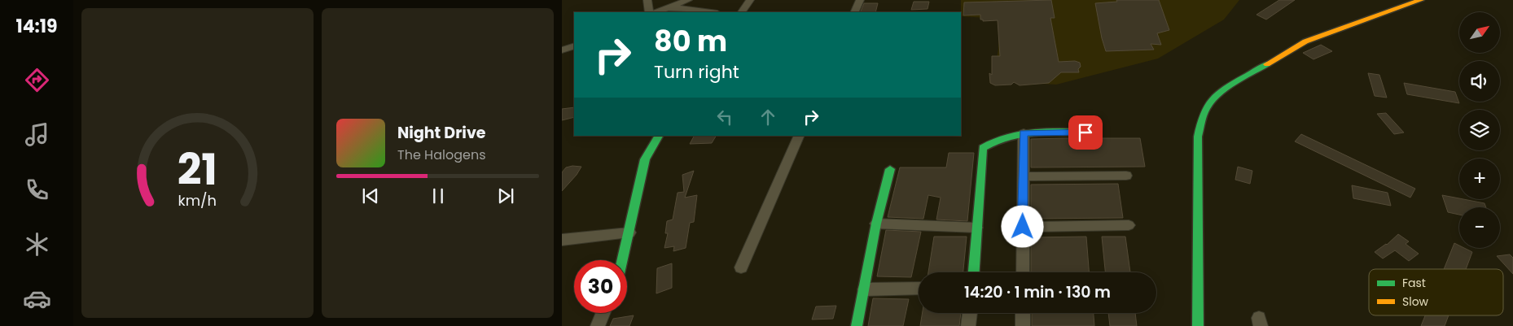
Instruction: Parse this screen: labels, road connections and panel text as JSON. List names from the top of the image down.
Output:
{
  "legend": ["Fast", "Slow"],
  "north": "top right",
  "page": {
    "tabs": "14:19",
    "map_buttons": ["+", "−"],
    "turn": ["80 m", "Turn right"],
    "song": ["Night Drive", "The Halogens"],
    "limit": "30",
    "trip": "14:20 · 1 min · 130 m",
    "gauge": ["21", "km/h"]
  }
}
